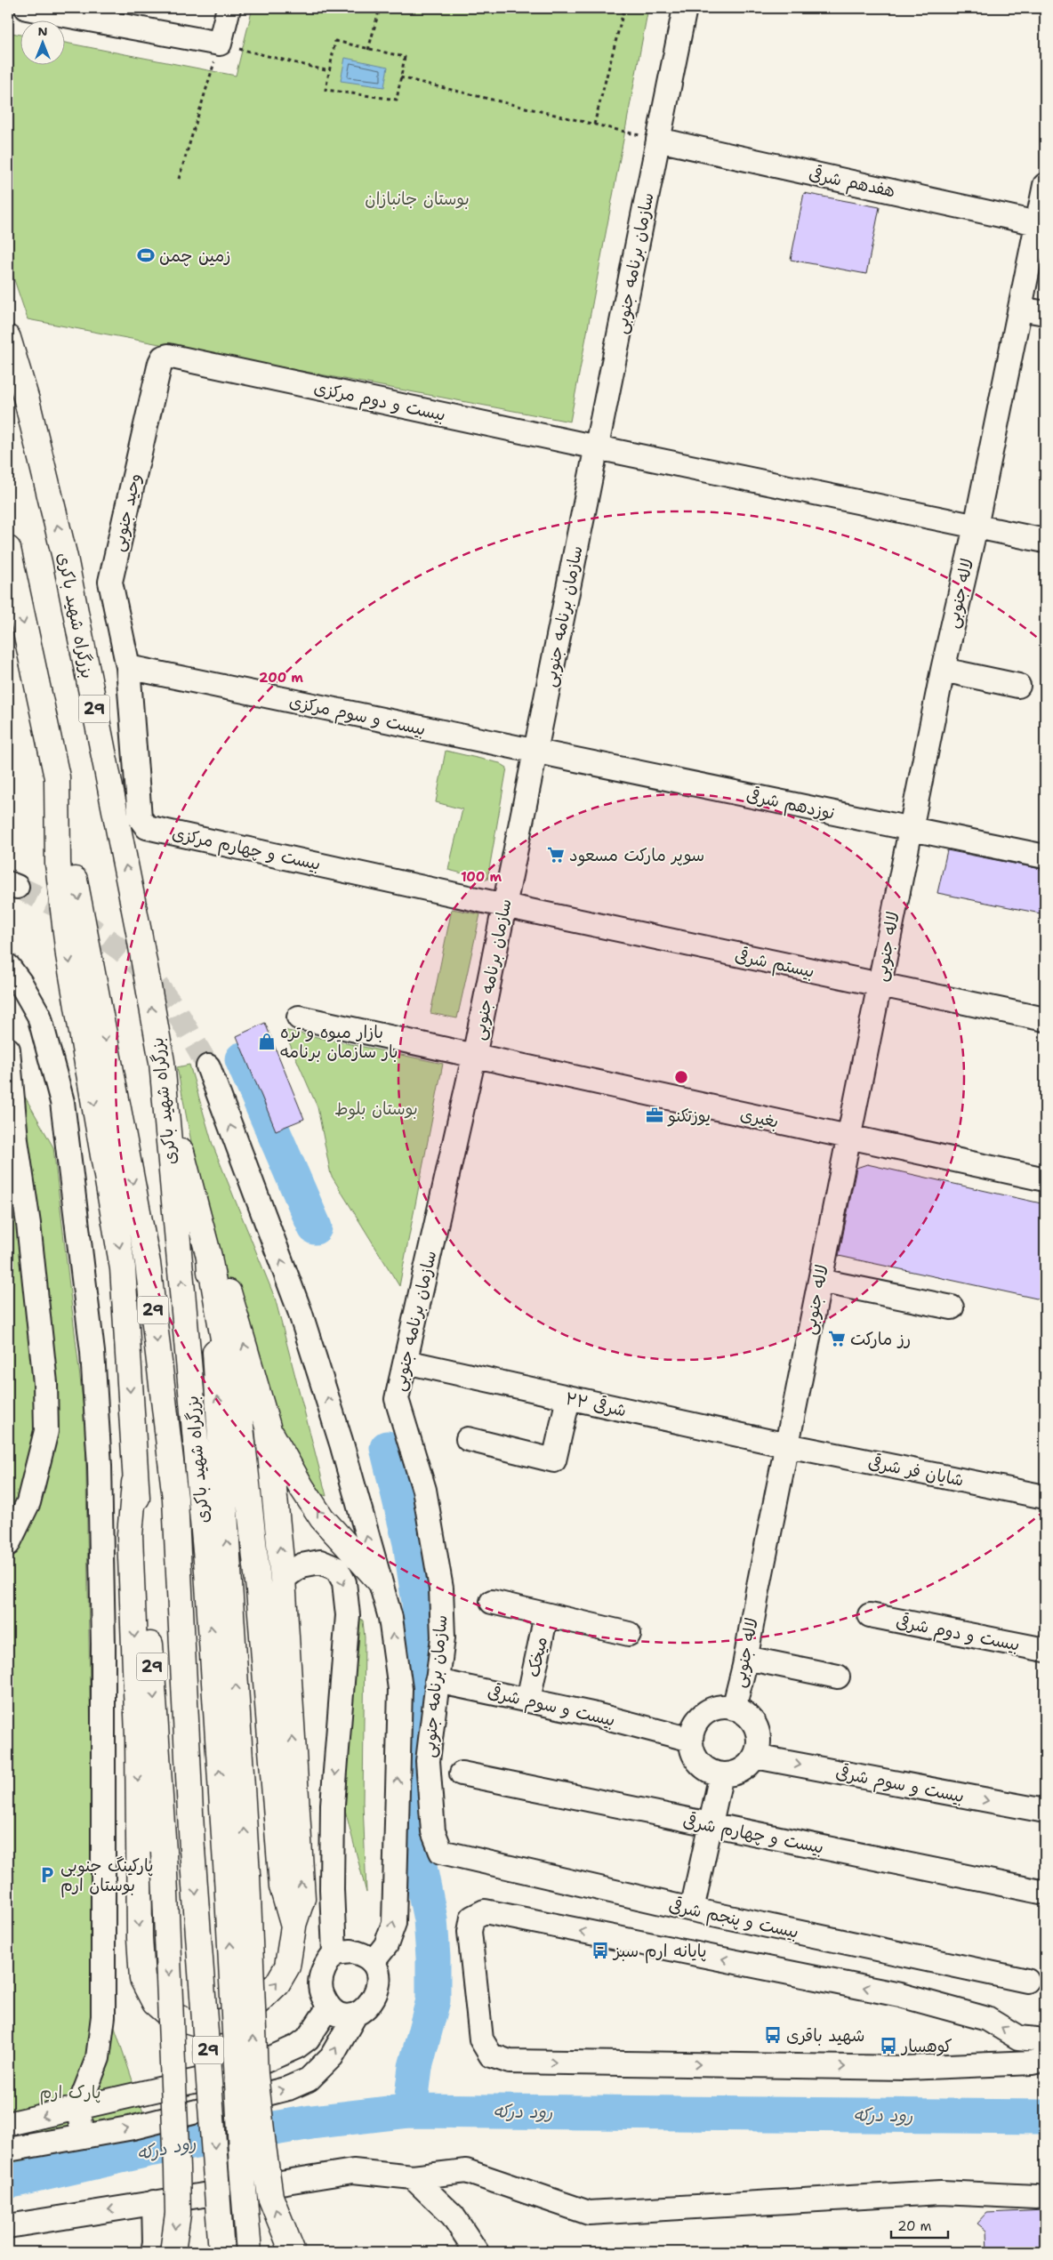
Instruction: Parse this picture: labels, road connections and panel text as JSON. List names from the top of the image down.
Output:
{
  "streets": {
    "highway": ["بزرگراه شهید باکری", "29"],
    "street": [
      "هفدهم شرقی",
      "سازمان برنامه جنوبی",
      "بیست و دوم مرکزی",
      "وحید جنوبی",
      "لاله جنوبی",
      "بیست و سوم مرکزی",
      "نوزدهم شرقی",
      "بیست و چهارم مرکزی",
      "بیستم شرقی",
      "بغیری",
      "۲۲ شرقی",
      "شایان فر شرقی",
      "بیست و دوم شرقی",
      "میخک",
      "بیست و سوم شرقی",
      "بیست و چهارم شرقی",
      "بیست و پنجم شرقی"
    ]
  },
  "crossings": [
    ["هفدهم شرقی", "سازمان برنامه جنوبی"],
    ["هفدهم شرقی", "لاله جنوبی"],
    ["سازمان برنامه جنوبی", "بیست و دوم مرکزی"],
    ["سازمان برنامه جنوبی", "بیست و سوم مرکزی"],
    ["سازمان برنامه جنوبی", "نوزدهم شرقی"],
    ["سازمان برنامه جنوبی", "بیست و چهارم مرکزی"],
    ["سازمان برنامه جنوبی", "بیستم شرقی"],
    ["سازمان برنامه جنوبی", "بغیری"],
    ["سازمان برنامه جنوبی", "۲۲ شرقی"],
    ["سازمان برنامه جنوبی", "بیست و سوم شرقی"],
    ["سازمان برنامه جنوبی", "بیست و پنجم شرقی"],
    ["بیست و دوم مرکزی", "وحید جنوبی"],
    ["بیست و دوم مرکزی", "لاله جنوبی"],
    ["وحید جنوبی", "بیست و سوم مرکزی"],
    ["وحید جنوبی", "بیست و چهارم مرکزی"],
    ["لاله جنوبی", "نوزدهم شرقی"],
    ["لاله جنوبی", "بیستم شرقی"],
    ["لاله جنوبی", "بغیری"],
    ["لاله جنوبی", "۲۲ شرقی"],
    ["لاله جنوبی", "شایان فر شرقی"],
    ["لاله جنوبی", "بیست و سوم شرقی"],
    ["بزرگراه شهید باکری", "29"],
    ["بیست و سوم مرکزی", "نوزدهم شرقی"],
    ["بیست و سوم مرکزی", "بیست و چهارم مرکزی"],
    ["بیست و چهارم مرکزی", "بیستم شرقی"],
    ["۲۲ شرقی", "شایان فر شرقی"],
    ["میخک", "بیست و سوم شرقی"]
  ],
  "one_way": ["بیست و سوم شرقی"],
  "water": ["رود درکه"],
  "parks": ["بوستان جانبازان", "بوستان بلوط", "پارک ارم"],
  "places": {
    "sports": ["زمین چمن"],
    "supermarket": ["سوپر مارکت مسعود", "رز مارکت"],
    "shop": ["بازار میوه و تره بار سازمان برنامه"],
    "office": ["یوزتکنو"],
    "parking": ["پارکینگ جنوبی بوستان ارم"],
    "bus stop": ["پایانه ارم سبز", "شهید باقری", "کوهسار"]
  },
  "scale_bar": "20 m",
  "north": "top",
  "rings": ["200 m", "100 m"]
}
